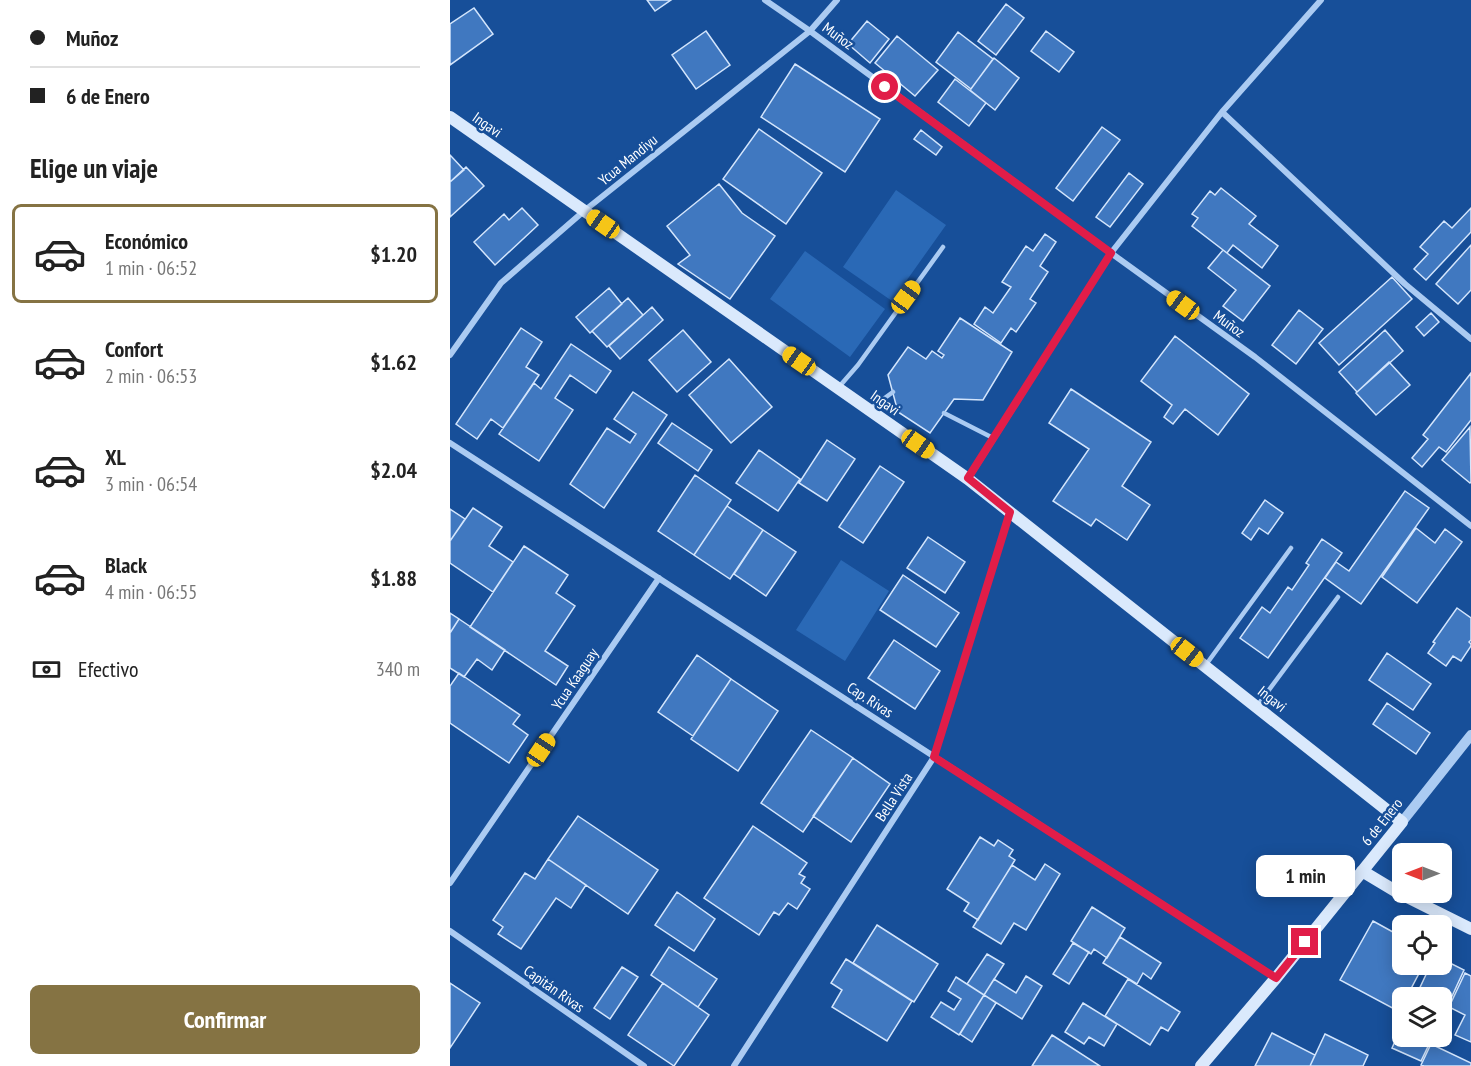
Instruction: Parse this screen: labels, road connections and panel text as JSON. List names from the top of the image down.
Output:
{
  "streets": {
    "main road": ["Ingavi", "6 de Enero"],
    "street": [
      "Muñoz",
      "Ycua Mandiyu",
      "Ycua Kaaguay",
      "Cap. Rivas",
      "Bella Vista",
      "Capitán Rivas"
    ]
  },
  "crossings": [
    ["Muñoz", "Ycua Mandiyu"],
    ["Ingavi", "Ycua Mandiyu"],
    ["Ingavi", "Bella Vista"],
    ["Ingavi", "6 de Enero"],
    ["Ycua Kaaguay", "Cap. Rivas"],
    ["Cap. Rivas", "Bella Vista"],
    ["Cap. Rivas", "6 de Enero"]
  ],
  "north": "left",
  "page": {
    "banner": ["Muñoz", "6 de Enero"],
    "heading": "Elige un viaje",
    "list": [
      {
        "name": "Económico",
        "note": "1 min · 06:52",
        "value": "$1.20"
      },
      {
        "name": "Confort",
        "note": "2 min · 06:53",
        "value": "$1.62"
      },
      {
        "name": "XL",
        "note": "3 min · 06:54",
        "value": "$2.04"
      },
      {
        "name": "Black",
        "note": "4 min · 06:55",
        "value": "$1.88"
      }
    ],
    "pay": ["Efectivo", "340 m"],
    "bubble": "1 min",
    "buttons": "Confirmar"
  }
}
